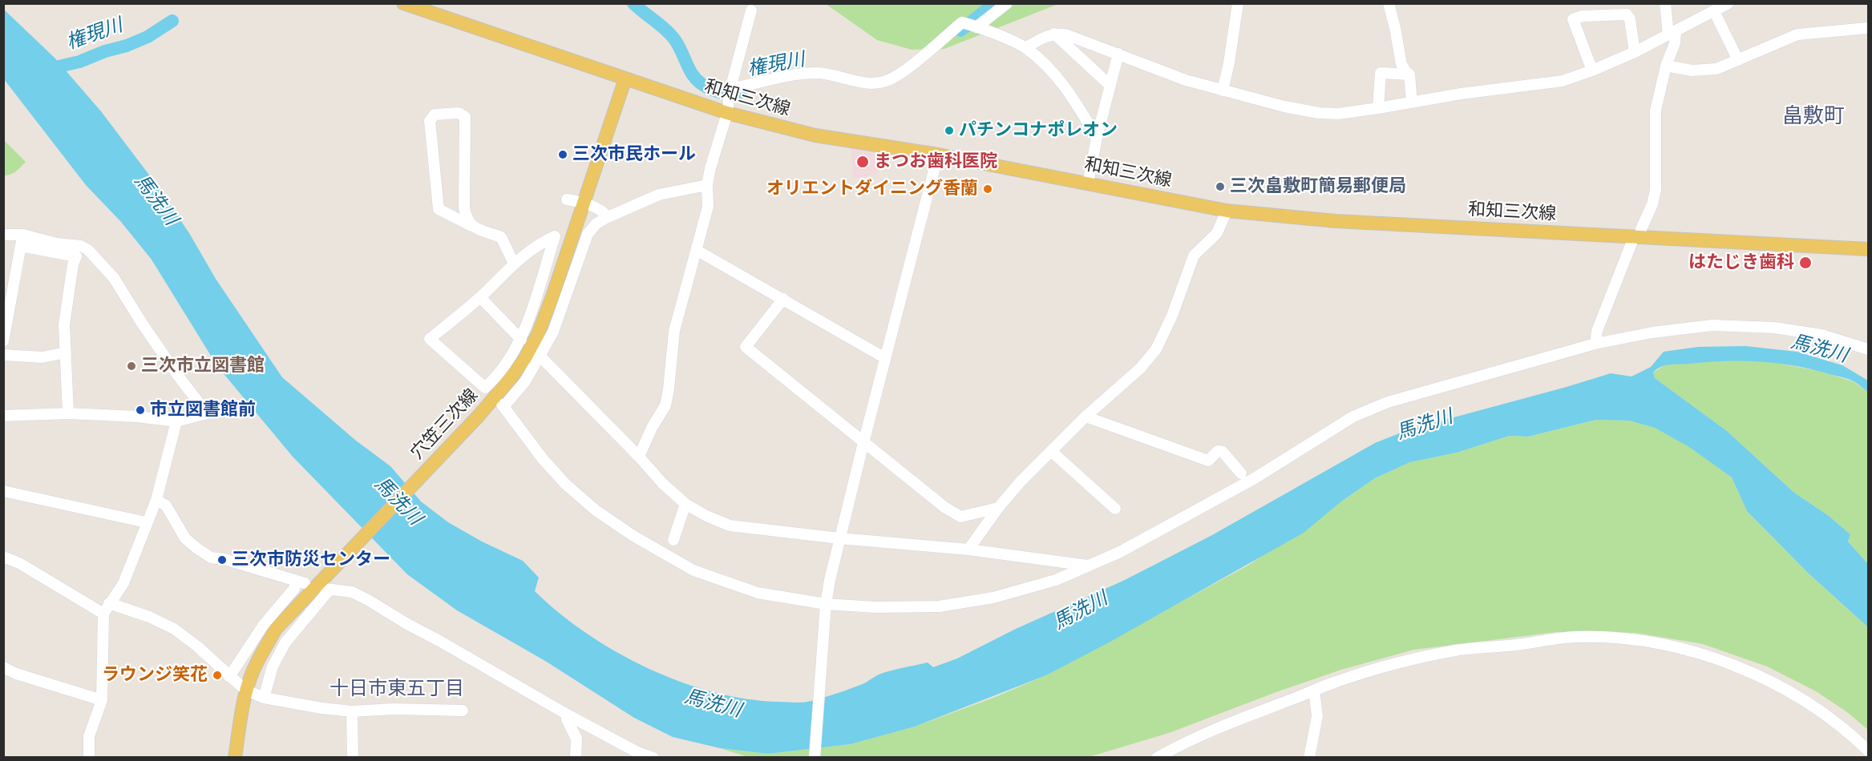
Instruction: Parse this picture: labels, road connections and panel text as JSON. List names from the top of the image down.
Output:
{
  "streets": {
    "main road": ["和知三次線", "穴笠三次線"]
  },
  "crossings": [
    ["和知三次線", "穴笠三次線"]
  ],
  "districts": ["畠敷町", "十日市東五丁目"],
  "water": ["権現川", "馬洗川"],
  "places": [
    "パチンコナポレオン",
    "三次市民ホール",
    "まつお歯科医院",
    "三次畠敷町簡易郵便局",
    "オリエントダイニング香蘭",
    "はたじき歯科",
    "三次市立図書館",
    "市立図書館前",
    "三次市防災センター",
    "ラウンジ笑花"
  ]
}
